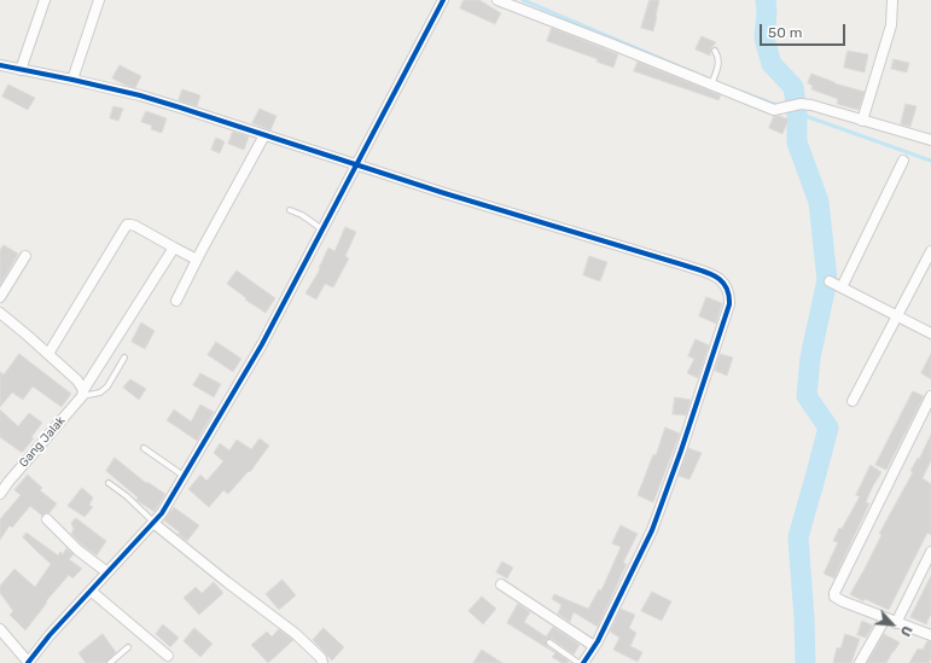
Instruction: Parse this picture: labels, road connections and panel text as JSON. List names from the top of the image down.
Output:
{
  "streets": {
    "street": ["Gang Jalak"]
  },
  "scale_bar": "50 m",
  "north": "bottom right"
}
